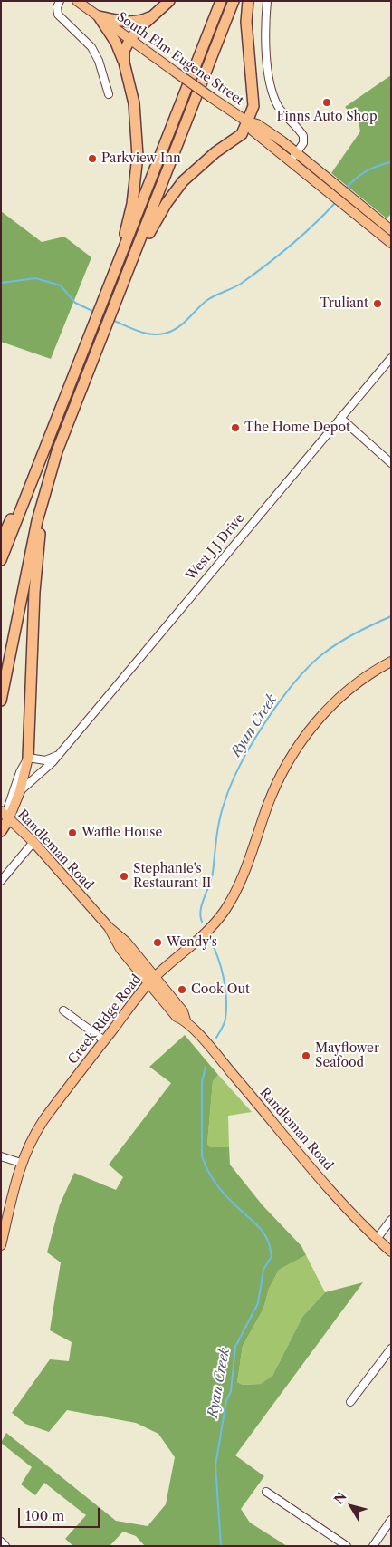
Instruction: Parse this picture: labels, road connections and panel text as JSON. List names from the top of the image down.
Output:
{
  "streets": {
    "main road": [
      "South Elm Eugene Street",
      "West J J Drive",
      "Randleman Road",
      "Creek Ridge Road"
    ]
  },
  "crossings": [
    ["West J J Drive", "Randleman Road"],
    ["Randleman Road", "Creek Ridge Road"]
  ],
  "water": ["Ryan Creek"],
  "places": [
    "Finns Auto Shop",
    "Parkview Inn",
    "Truliant",
    "The Home Depot",
    "Waffle House",
    "Stephanie's Restaurant II",
    "Wendy's",
    "Cook Out",
    "Mayflower Seafood"
  ],
  "scale_bar": "100 m",
  "north": "top left"
}
